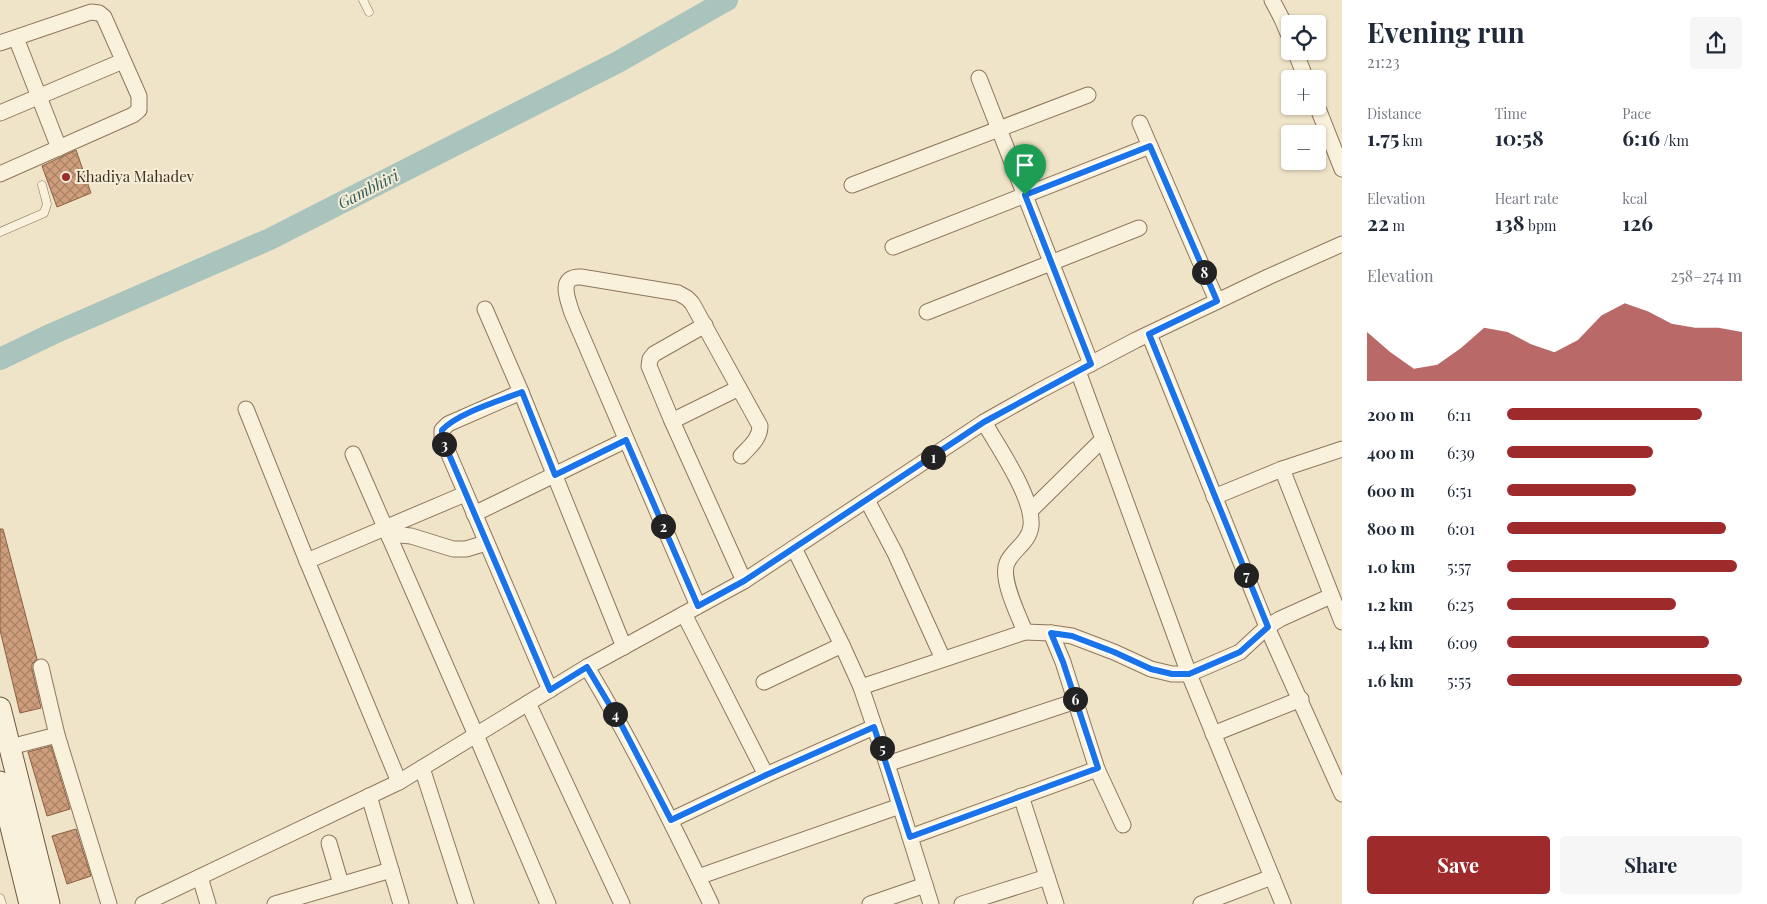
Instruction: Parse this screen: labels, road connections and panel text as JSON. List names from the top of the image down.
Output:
{
  "water": ["Gambhiri"],
  "places": ["Khadiya Mahadev"],
  "page": {
    "heading": ["Evening run", "21:23"],
    "map_buttons": ["+", "−"],
    "stats": [
      ["Distance", "1.75 km"],
      ["Time", "10:58"],
      ["Pace", "6:16 /km"],
      ["Elevation", "22 m"],
      ["Heart rate", "138 bpm"],
      ["kcal", "126"]
    ],
    "chart": ["Elevation", "258–274 m"],
    "pins": [
      "8",
      "3",
      "1",
      "2",
      "7",
      "6",
      "4",
      "5"
    ],
    "list": [
      {
        "name": "200 m",
        "note": "6:11"
      },
      {
        "name": "400 m",
        "note": "6:39"
      },
      {
        "name": "600 m",
        "note": "6:51"
      },
      {
        "name": "800 m",
        "note": "6:01"
      },
      {
        "name": "1.0 km",
        "note": "5:57"
      },
      {
        "name": "1.2 km",
        "note": "6:25"
      },
      {
        "name": "1.4 km",
        "note": "6:09"
      },
      {
        "name": "1.6 km",
        "note": "5:55"
      }
    ],
    "buttons": ["Save", "Share"]
  }
}
